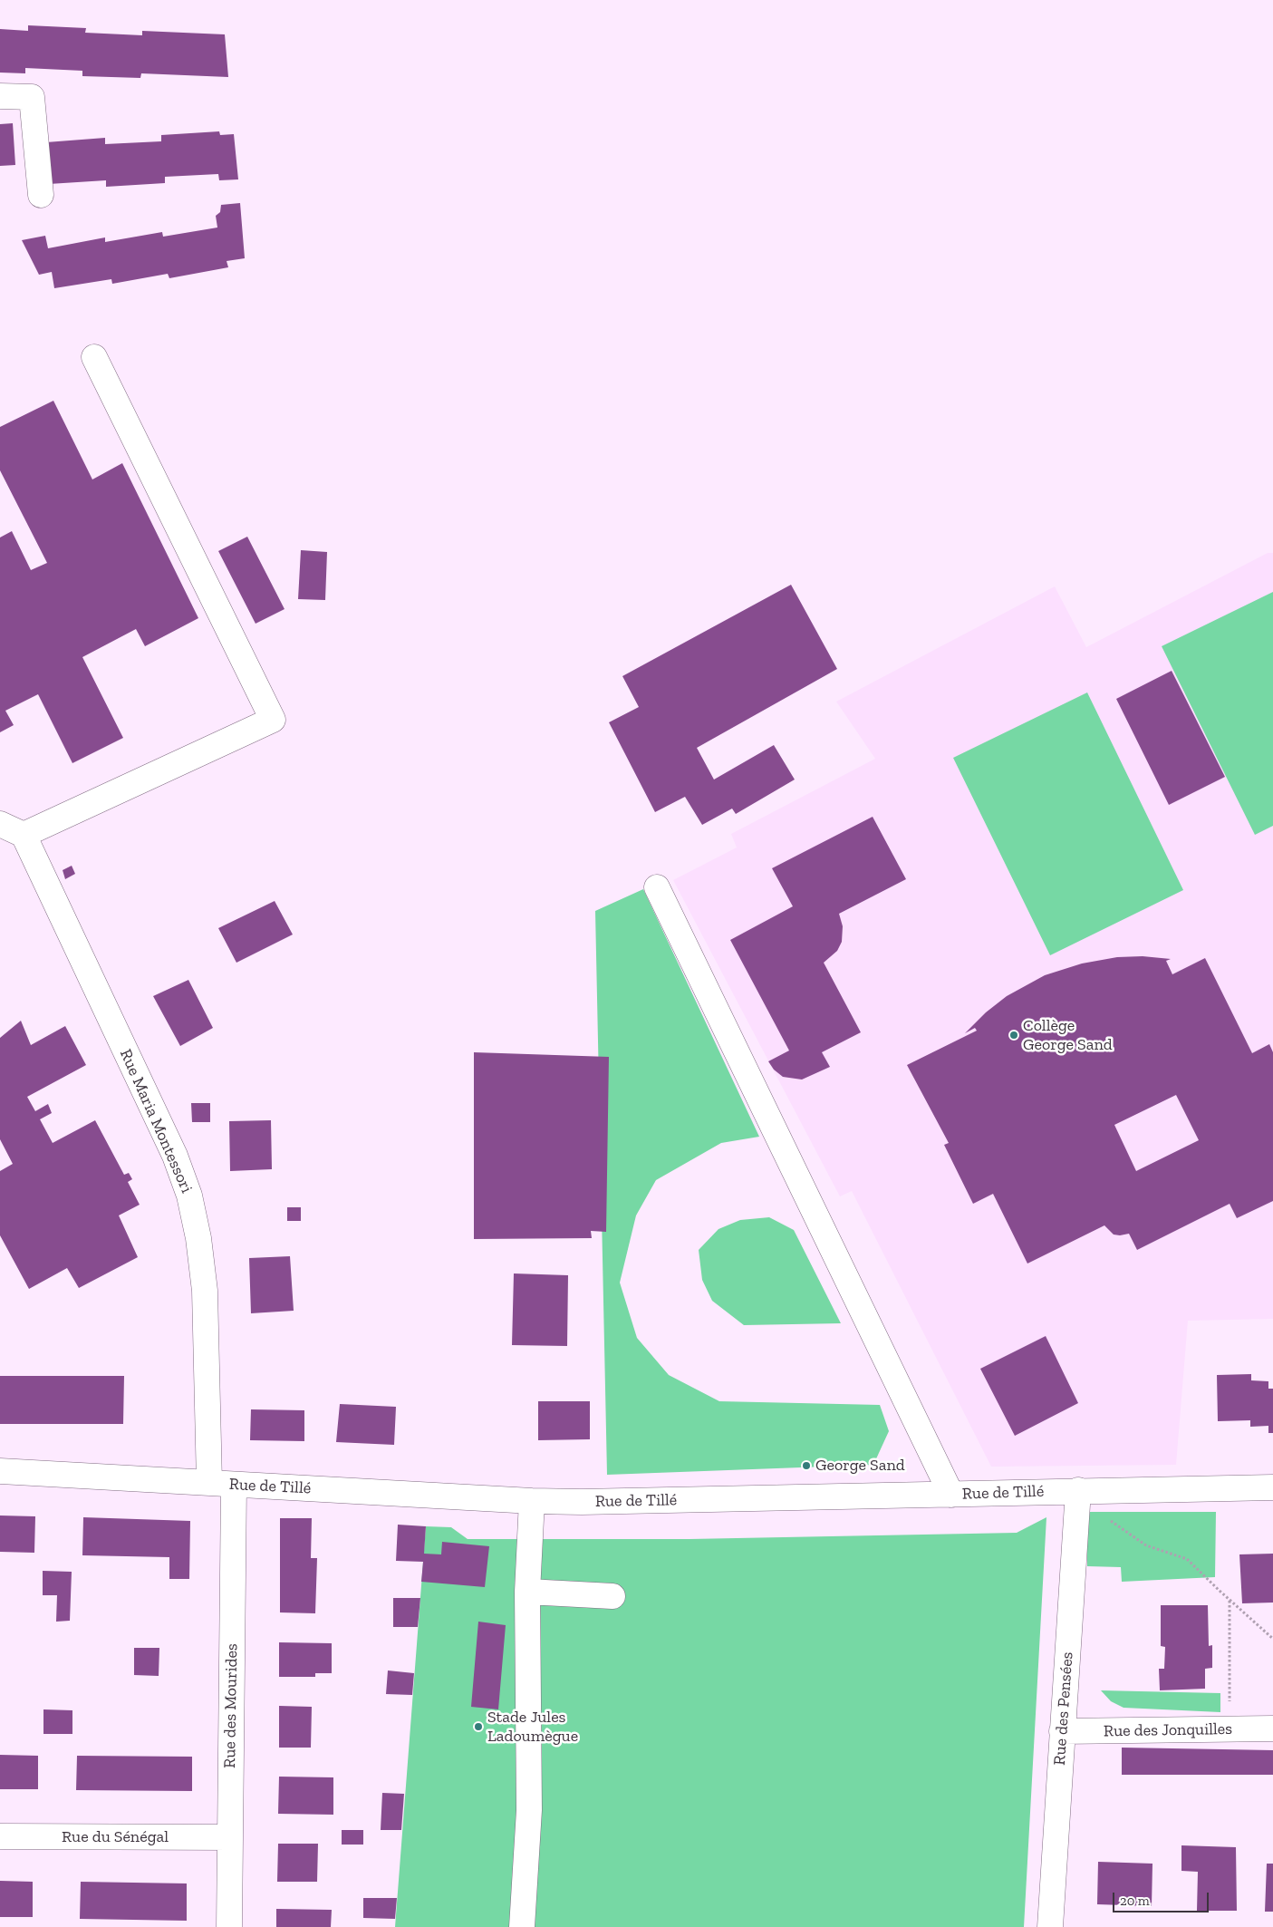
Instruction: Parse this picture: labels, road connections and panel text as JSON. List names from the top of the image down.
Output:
{
  "streets": {
    "street": [
      "Rue Maria Montessori",
      "Rue de Tillé",
      "Rue des Mourides",
      "Rue des Pensées",
      "Rue des Jonquilles",
      "Rue du Sénégal"
    ]
  },
  "crossings": [
    ["Rue Maria Montessori", "Rue de Tillé"],
    ["Rue de Tillé", "Rue des Mourides"],
    ["Rue de Tillé", "Rue des Pensées"],
    ["Rue des Mourides", "Rue du Sénégal"],
    ["Rue des Pensées", "Rue des Jonquilles"]
  ],
  "places": ["Collège George Sand", "George Sand", "Stade Jules Ladoumègue"],
  "scale_bar": "20 m"
}
